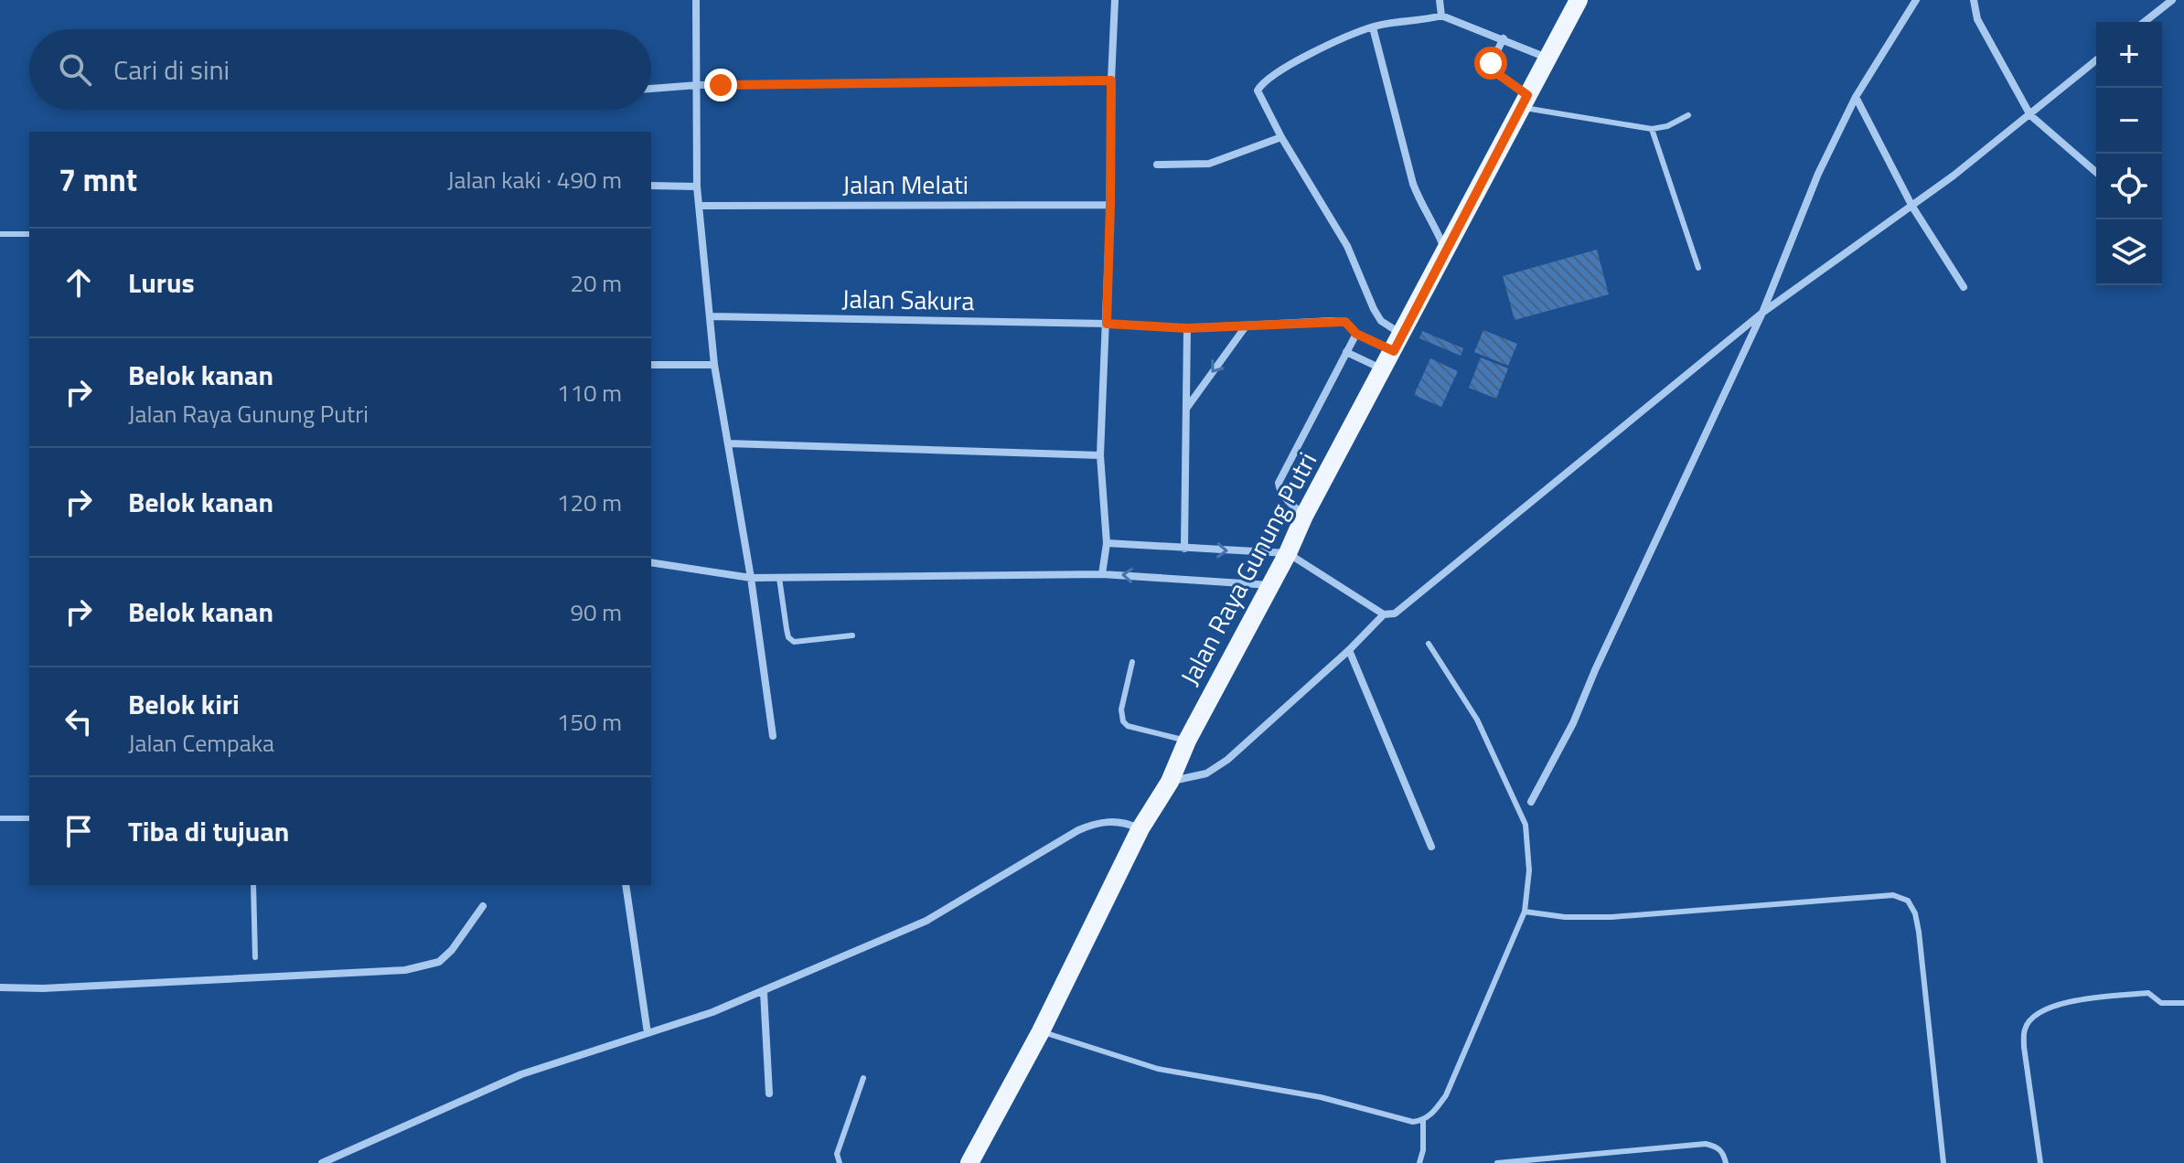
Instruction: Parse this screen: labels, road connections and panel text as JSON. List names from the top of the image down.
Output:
{
  "streets": {
    "main road": ["Jalan Raya Gunung Putri"],
    "street": ["Jalan Melati", "Jalan Sakura"]
  },
  "crossings": [
    ["Jalan Sakura", "Jalan Raya Gunung Putri"]
  ],
  "page": {
    "map_buttons": ["+", "−"],
    "search": "Cari di sini",
    "heading": ["7 mnt", "Jalan kaki · 490 m"],
    "list": [
      ["Lurus", "20 m"],
      ["Belok kanan", "Jalan Raya Gunung Putri", "110 m"],
      ["Belok kanan", "120 m"],
      ["Belok kanan", "90 m"],
      ["Belok kiri", "Jalan Cempaka", "150 m"],
      "Tiba di tujuan"
    ]
  }
}
